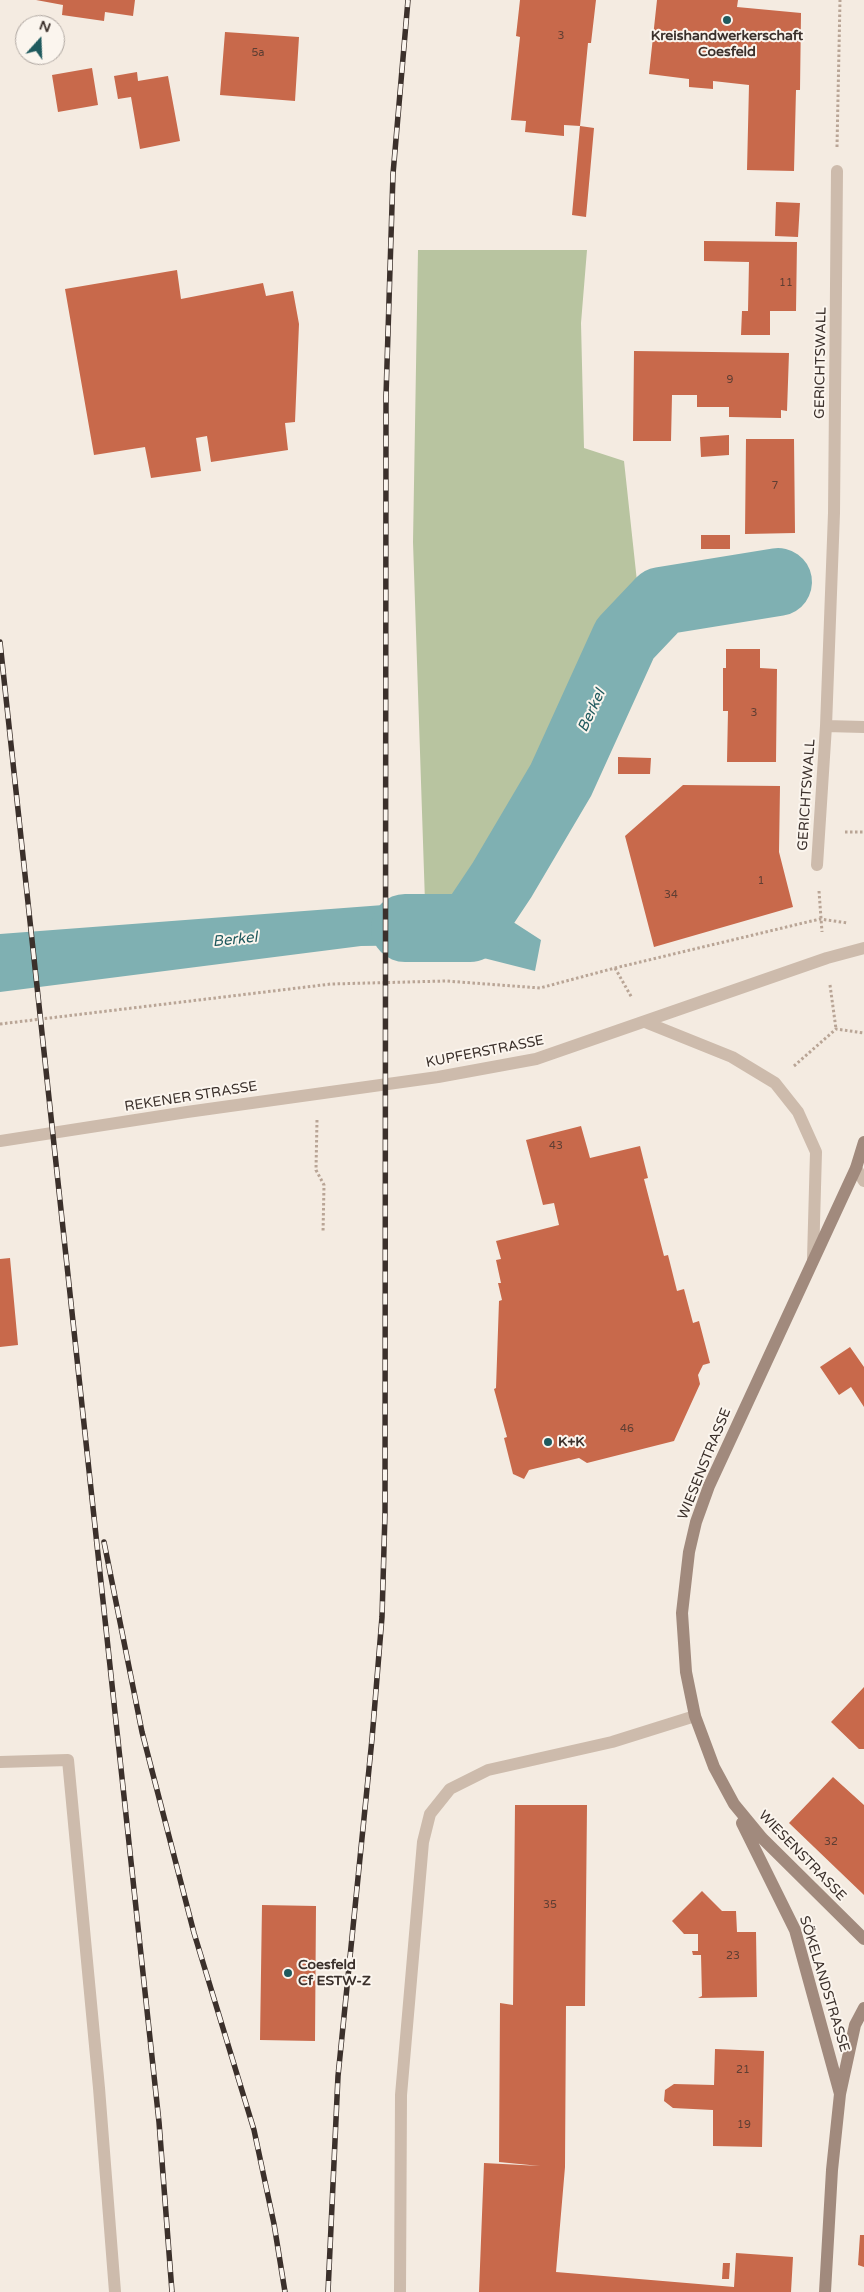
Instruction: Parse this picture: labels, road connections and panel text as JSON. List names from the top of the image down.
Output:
{
  "streets": {
    "street": [
      "GERICHTSWALL",
      "KUPFERSTRASSE",
      "REKENER STRASSE",
      "WIESENSTRASSE",
      "SÖKELANDSTRASSE"
    ]
  },
  "crossings": [
    ["KUPFERSTRASSE", "REKENER STRASSE"],
    ["WIESENSTRASSE", "SÖKELANDSTRASSE"]
  ],
  "water": ["Berkel"],
  "places": ["Kreishandwerkerschaft Coesfeld", "K+K", "Coesfeld Cf ESTW-Z"],
  "house_numbers": [
    "3",
    "5a",
    "11",
    "9",
    "7",
    "3",
    "1",
    "34",
    "43",
    "46",
    "32",
    "35",
    "23",
    "21",
    "19"
  ],
  "north": "top"
}
